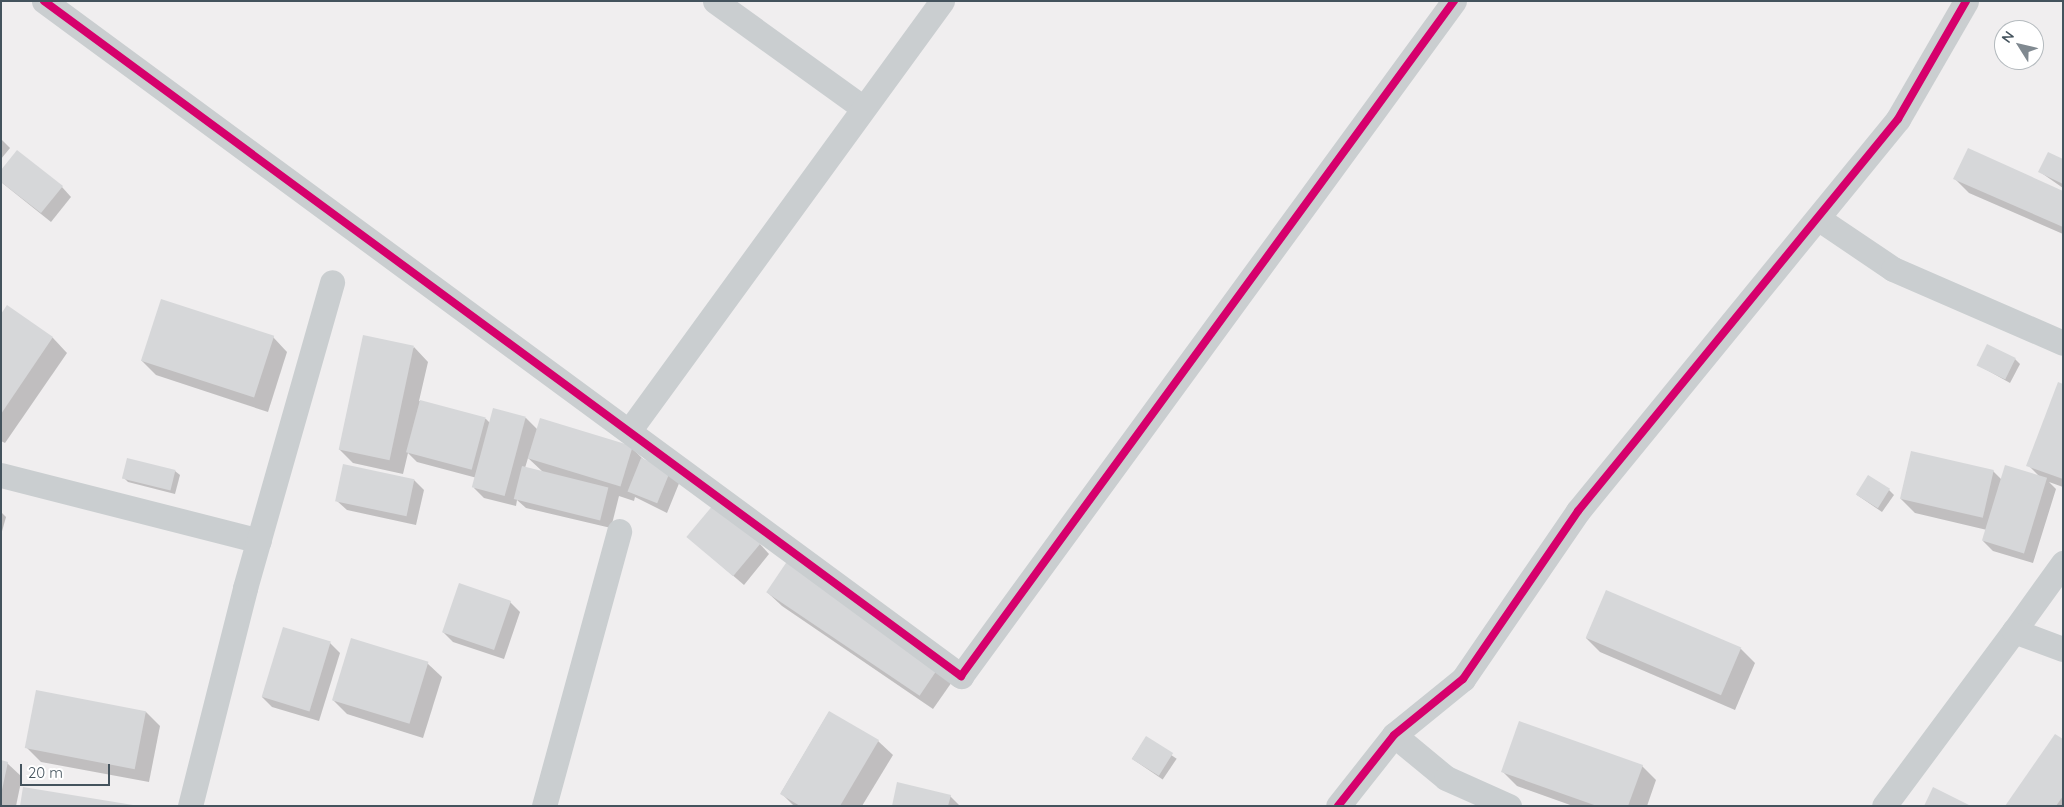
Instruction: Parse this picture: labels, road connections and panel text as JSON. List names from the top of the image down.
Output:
{
  "scale_bar": "20 m",
  "north": "top left"
}
